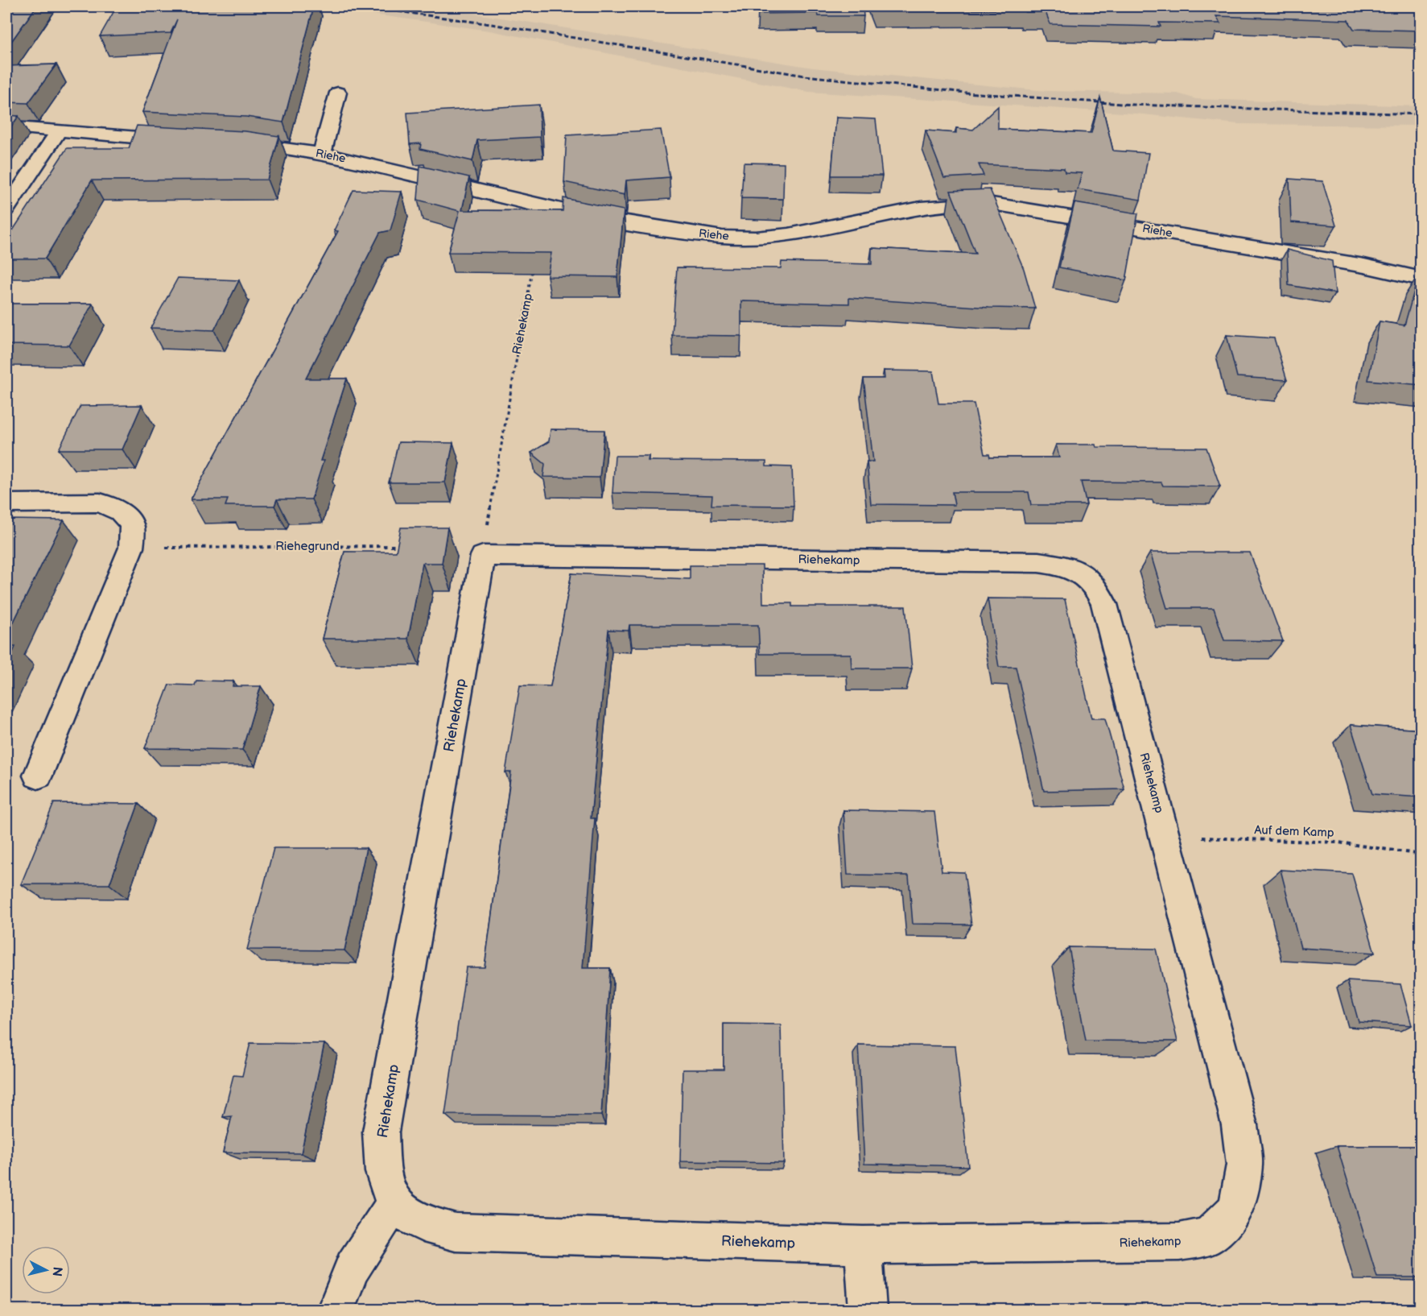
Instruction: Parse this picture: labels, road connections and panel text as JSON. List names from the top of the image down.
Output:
{
  "streets": {
    "street": ["Riehe", "Riehekamp"],
    "path": ["Riehegrund", "Auf dem Kamp"]
  },
  "crossings": [
    ["Riehekamp", "Auf dem Kamp"]
  ],
  "north": "right"
}
